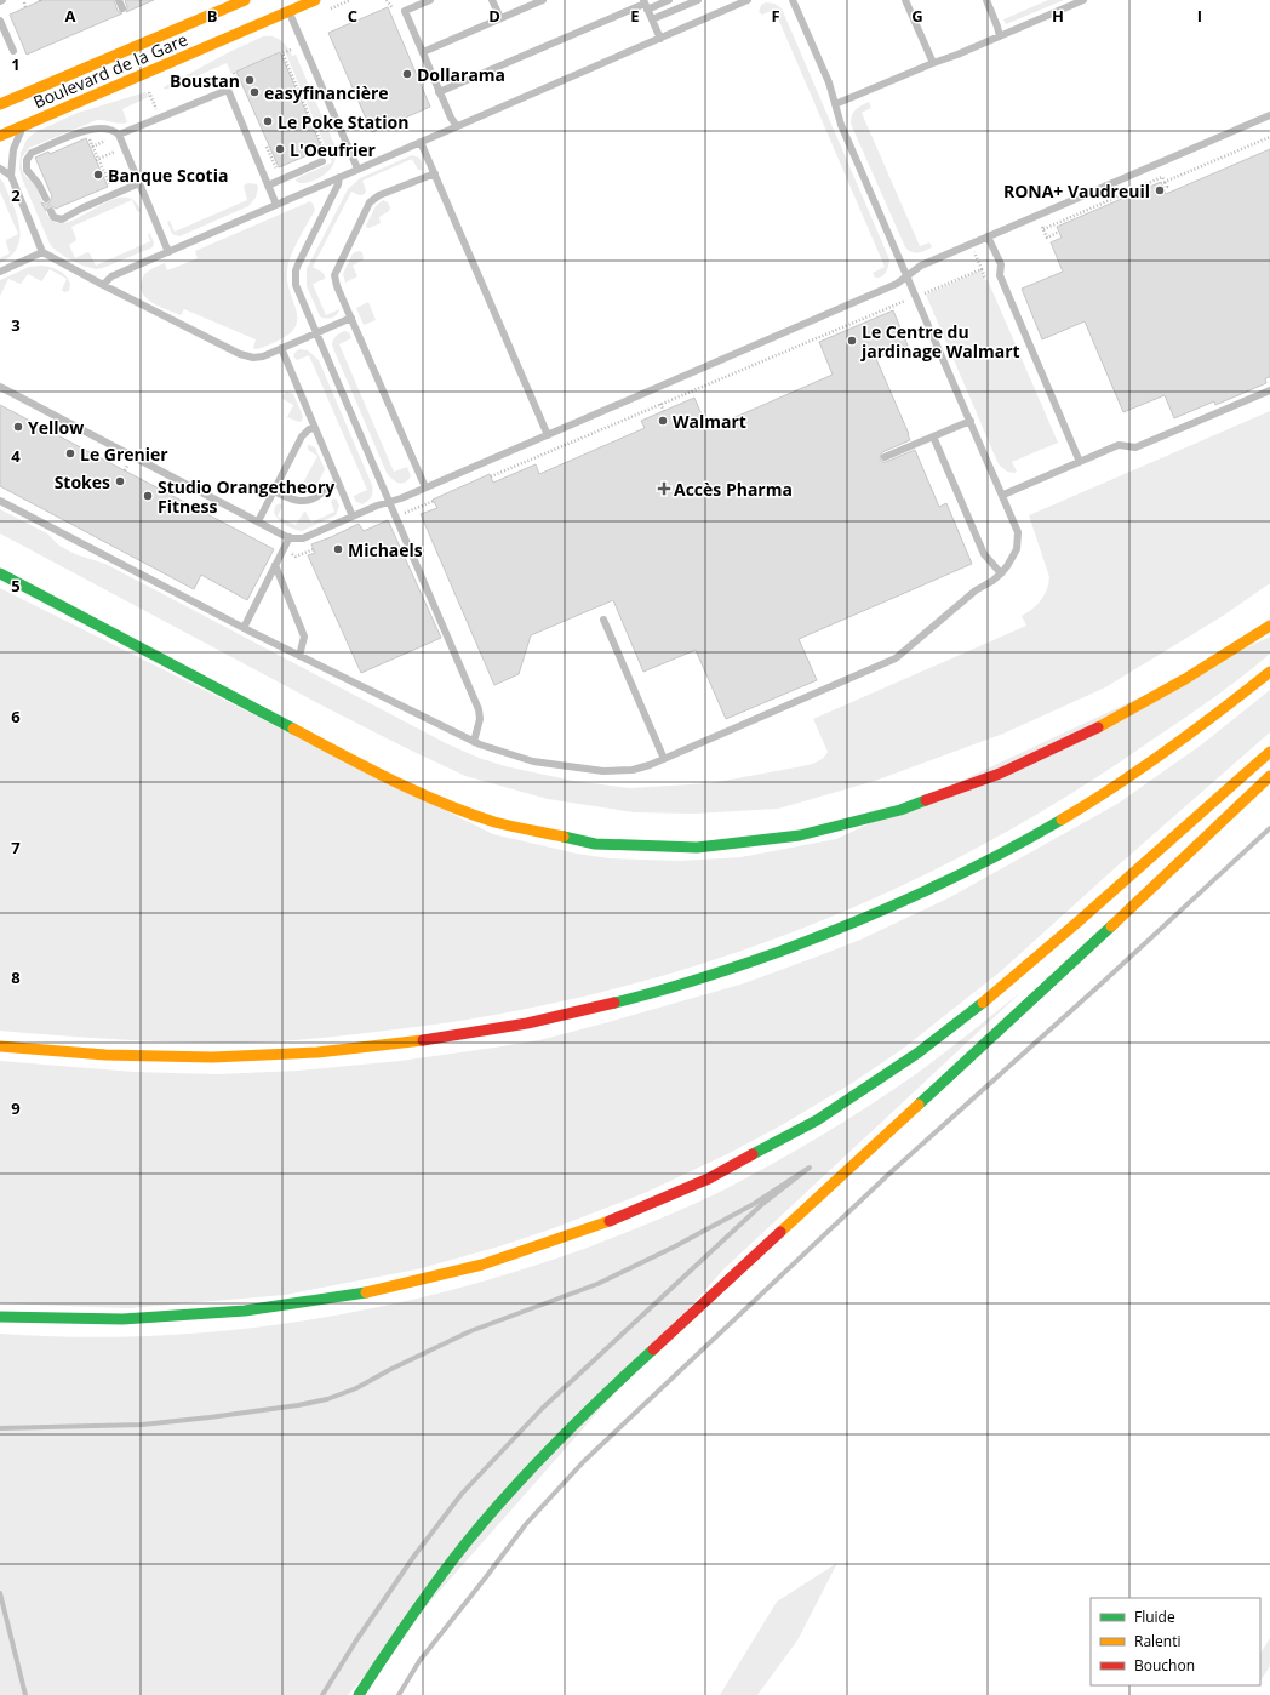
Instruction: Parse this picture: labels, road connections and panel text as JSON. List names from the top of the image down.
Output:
{
  "streets": {
    "main road": ["Boulevard de la Gare"]
  },
  "places": {
    "other": [
      "Dollarama",
      "Boustan",
      "easyfinancière",
      "Le Poke Station",
      "L'Oeufrier",
      "Banque Scotia",
      "RONA+ Vaudreuil",
      "Le Centre du jardinage Walmart",
      "Walmart",
      "Yellow",
      "Le Grenier",
      "Stokes",
      "Studio Orangetheory Fitness",
      "Michaels"
    ],
    "health": ["Accès Pharma"]
  },
  "legend": ["Fluide", "Ralenti", "Bouchon"],
  "grid": {
    "columns": [
      "A",
      "B",
      "C",
      "D",
      "E",
      "F",
      "G",
      "H",
      "I"
    ],
    "rows": [
      "1",
      "2",
      "3",
      "4",
      "5",
      "6",
      "7",
      "8",
      "9"
    ]
  }
}
